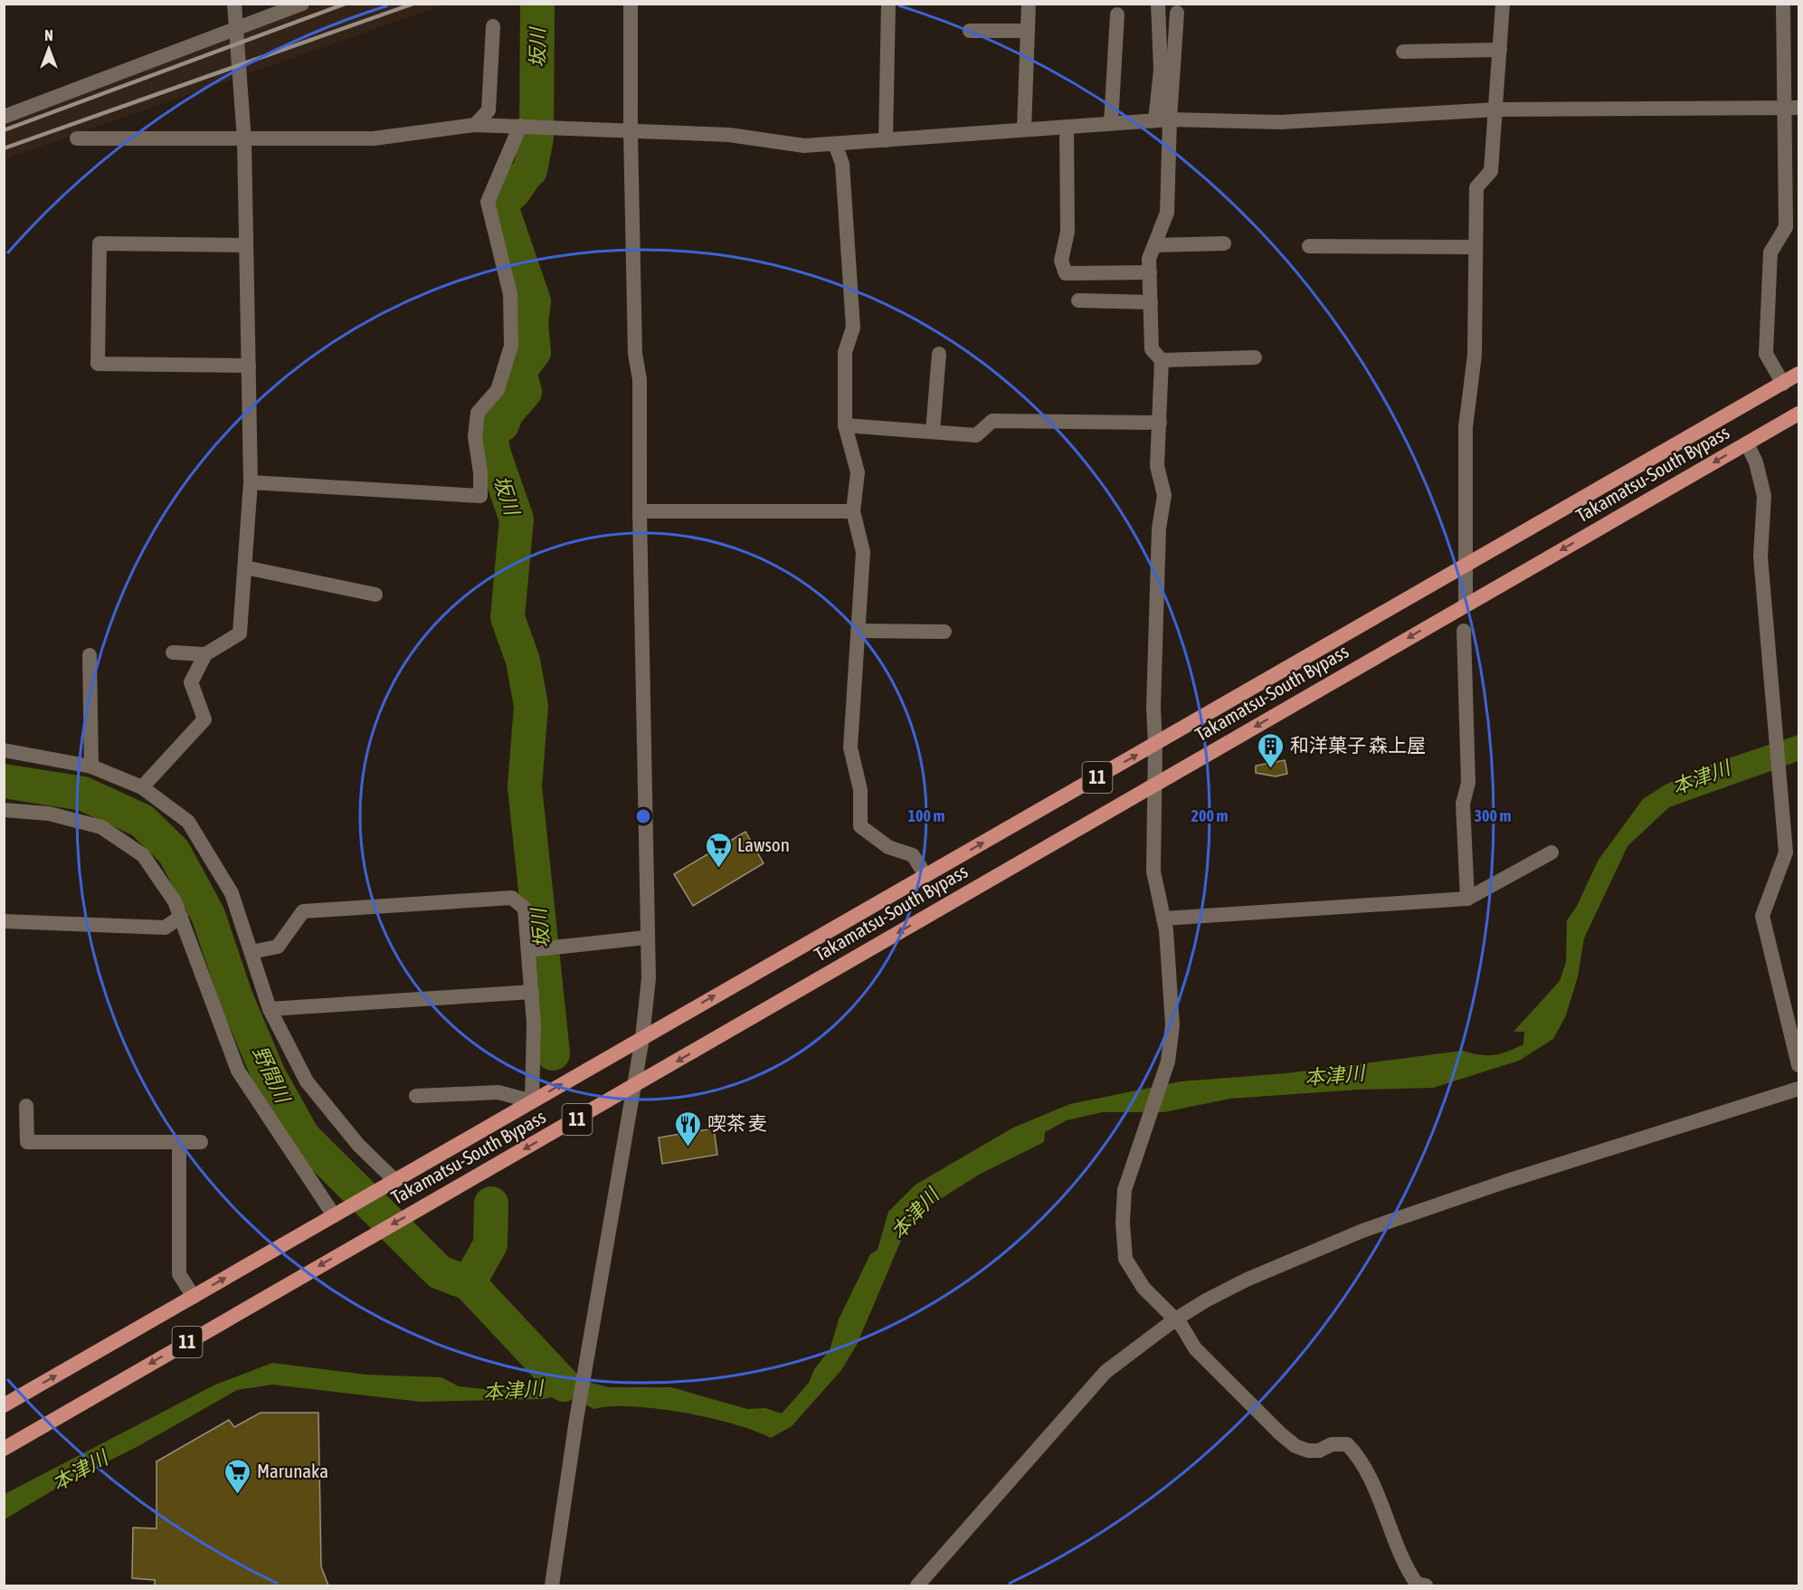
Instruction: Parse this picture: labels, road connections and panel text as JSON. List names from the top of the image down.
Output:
{
  "streets": {
    "highway": ["Takamatsu-South Bypass", "11"]
  },
  "water": ["坂川", "本津川", "野間川"],
  "places": {
    "building": ["和洋菓子 森上屋"],
    "supermarket": ["Lawson", "Marunaka"],
    "restaurant": ["喫茶 麦"]
  },
  "north": "top",
  "rings": ["100 m", "200 m", "300 m"]
}
